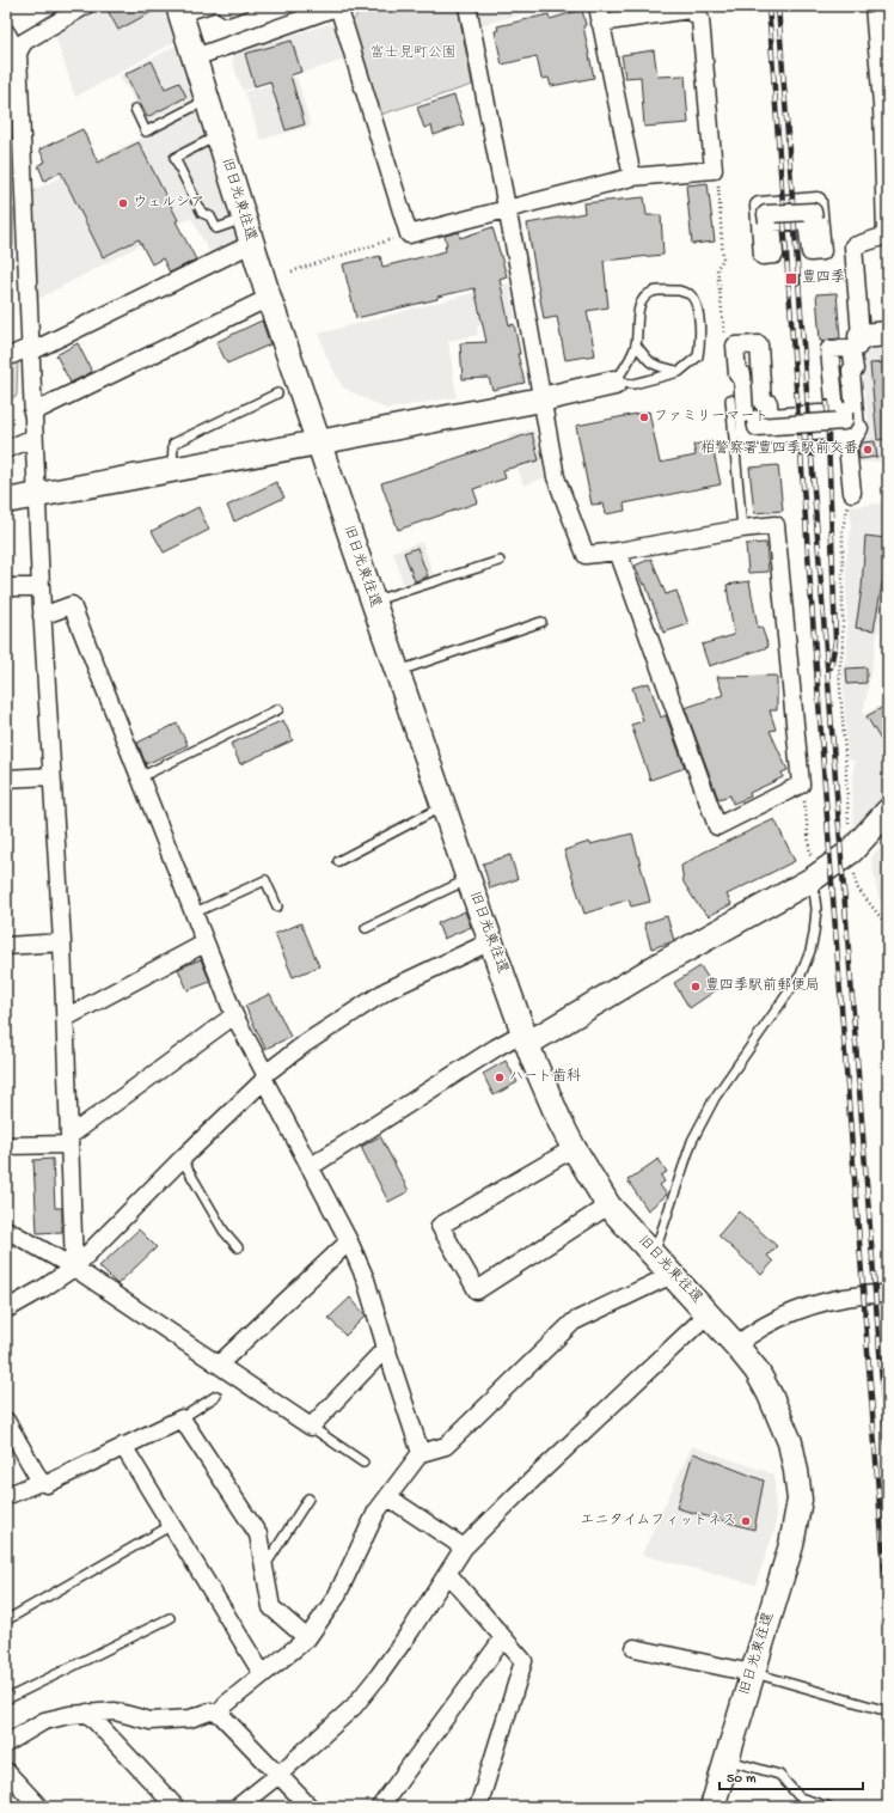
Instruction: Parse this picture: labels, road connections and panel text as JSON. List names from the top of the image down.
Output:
{
  "streets": {
    "street": ["旧日光東往還"]
  },
  "parks": ["富士見町公園"],
  "places": {
    "other": [
      "ウェルシア",
      "ファミリーマート",
      "柏警察署豊四季駅前交番",
      "豊四季駅前郵便局",
      "ハート歯科",
      "エニタイムフィットネス"
    ],
    "transit": ["豊四季"]
  },
  "scale_bar": "50 m"
}
